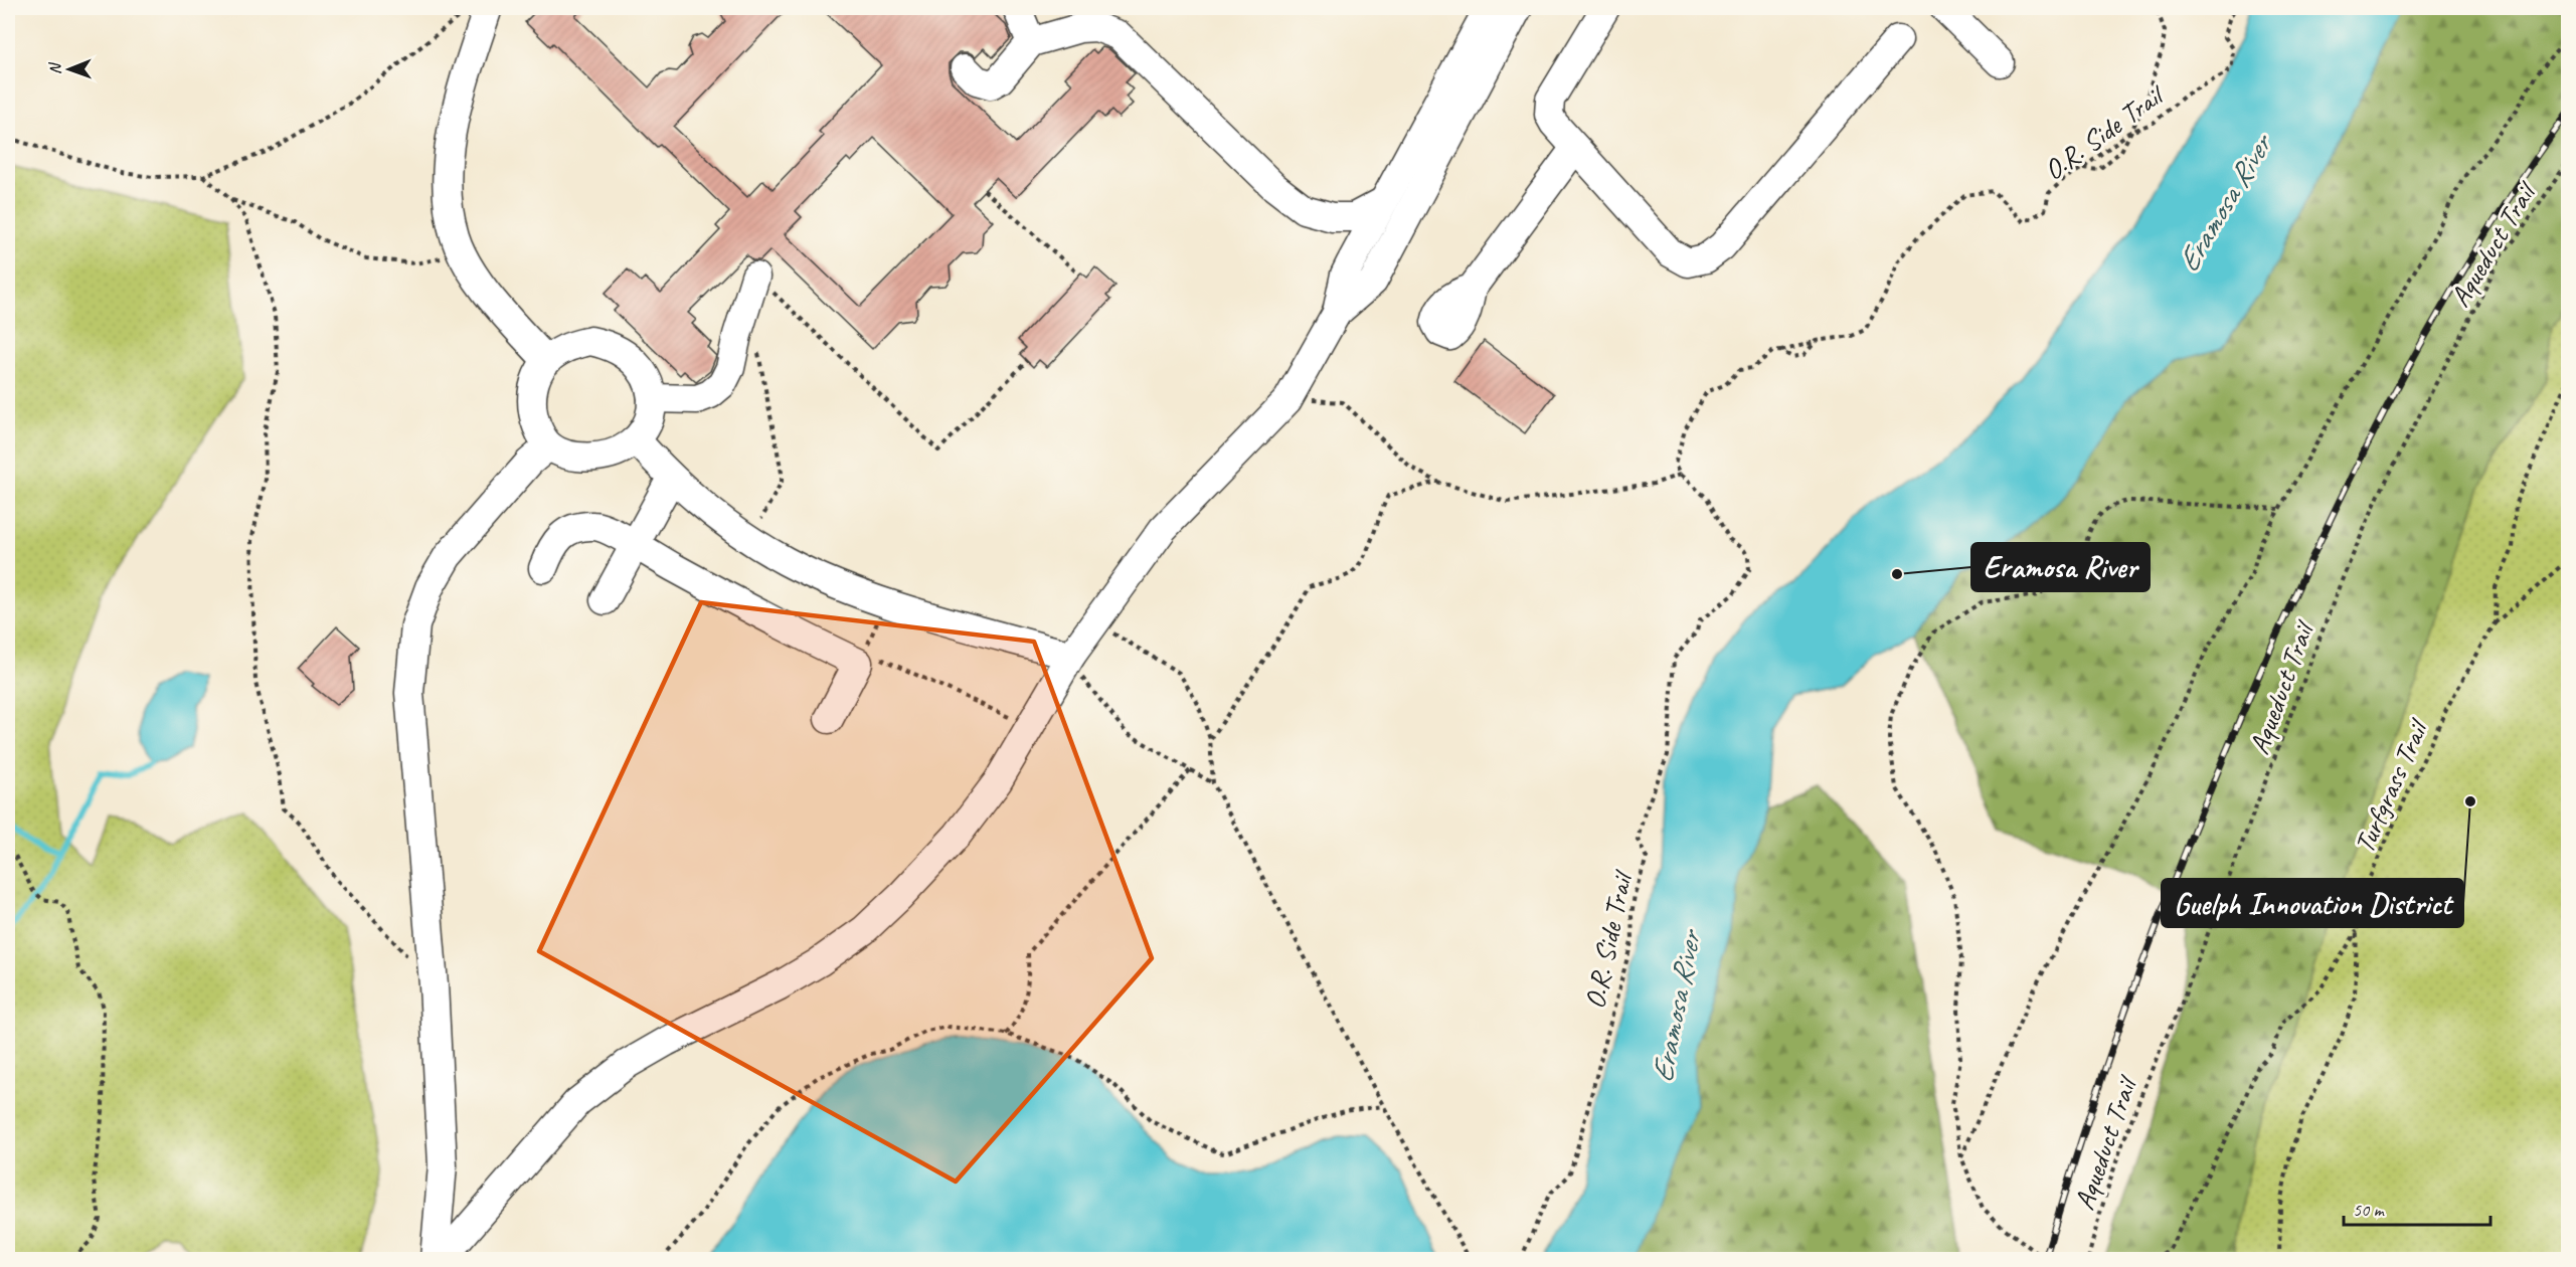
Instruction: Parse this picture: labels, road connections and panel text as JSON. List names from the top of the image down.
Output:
{
  "streets": {
    "path": ["O.R. Side Trail", "Aqueduct Trail", "Turfgrass Trail"]
  },
  "water": ["Eramosa River"],
  "places": ["Eramosa River", "Guelph Innovation District"],
  "scale_bar": "50 m",
  "north": "left"
}
